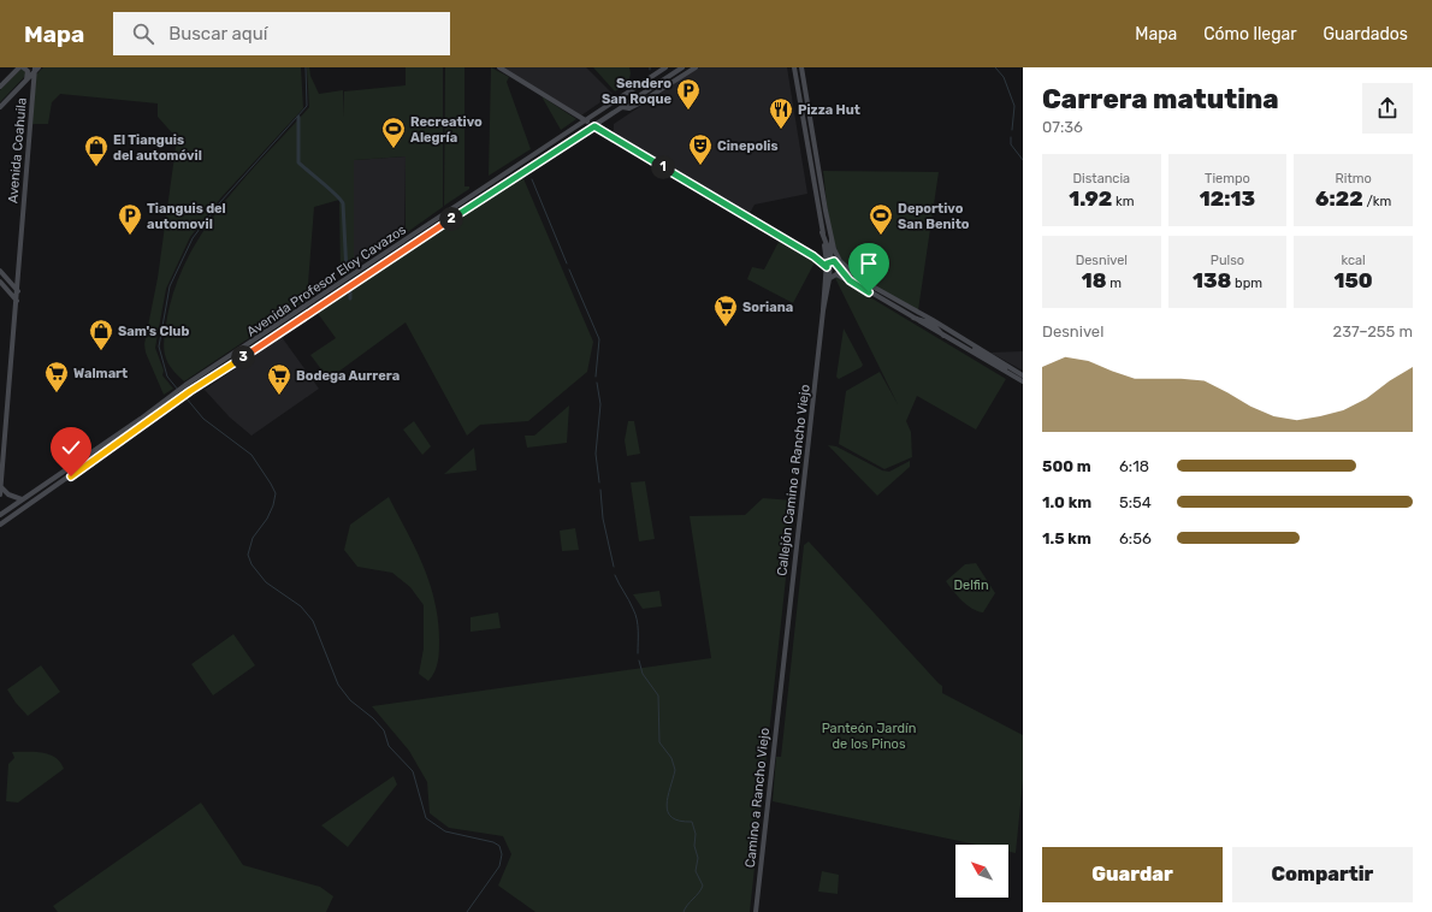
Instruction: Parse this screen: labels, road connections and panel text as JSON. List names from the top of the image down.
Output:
{
  "streets": {
    "main road": [
      "Avenida Coahuila",
      "Avenida Profesor Eloy Cavazos",
      "Callejón Camino a Rancho Viejo",
      "Camino a Rancho Viejo"
    ]
  },
  "crossings": [
    ["Callejón Camino a Rancho Viejo", "Camino a Rancho Viejo"]
  ],
  "parks": ["Delfin", "Panteón Jardín de los Pinos"],
  "places": {
    "parking": ["Sendero San Roque", "Tianguis del automovil"],
    "restaurant": ["Pizza Hut"],
    "sports": ["Recreativo Alegría", "Deportivo San Benito"],
    "theatre": ["Cinepolis"],
    "shop": ["El Tianguis del automóvil", "Sam's Club"],
    "supermarket": ["Soriana", "Walmart", "Bodega Aurrera"]
  },
  "north": "top left",
  "page": {
    "header": "Mapa",
    "search": "Buscar aquí",
    "nav": ["Mapa", "Cómo llegar", "Guardados"],
    "heading": ["Carrera matutina", "07:36"],
    "stats": [
      ["Distancia", "1.92 km"],
      ["Tiempo", "12:13"],
      ["Ritmo", "6:22 /km"],
      ["Desnivel", "18 m"],
      ["Pulso", "138 bpm"],
      ["kcal", "150"]
    ],
    "pins": ["1", "2", "3"],
    "chart": ["Desnivel", "237–255 m"],
    "list": [
      {
        "name": "500 m",
        "note": "6:18"
      },
      {
        "name": "1.0 km",
        "note": "5:54"
      },
      {
        "name": "1.5 km",
        "note": "6:56"
      }
    ],
    "buttons": ["Guardar", "Compartir"]
  }
}
